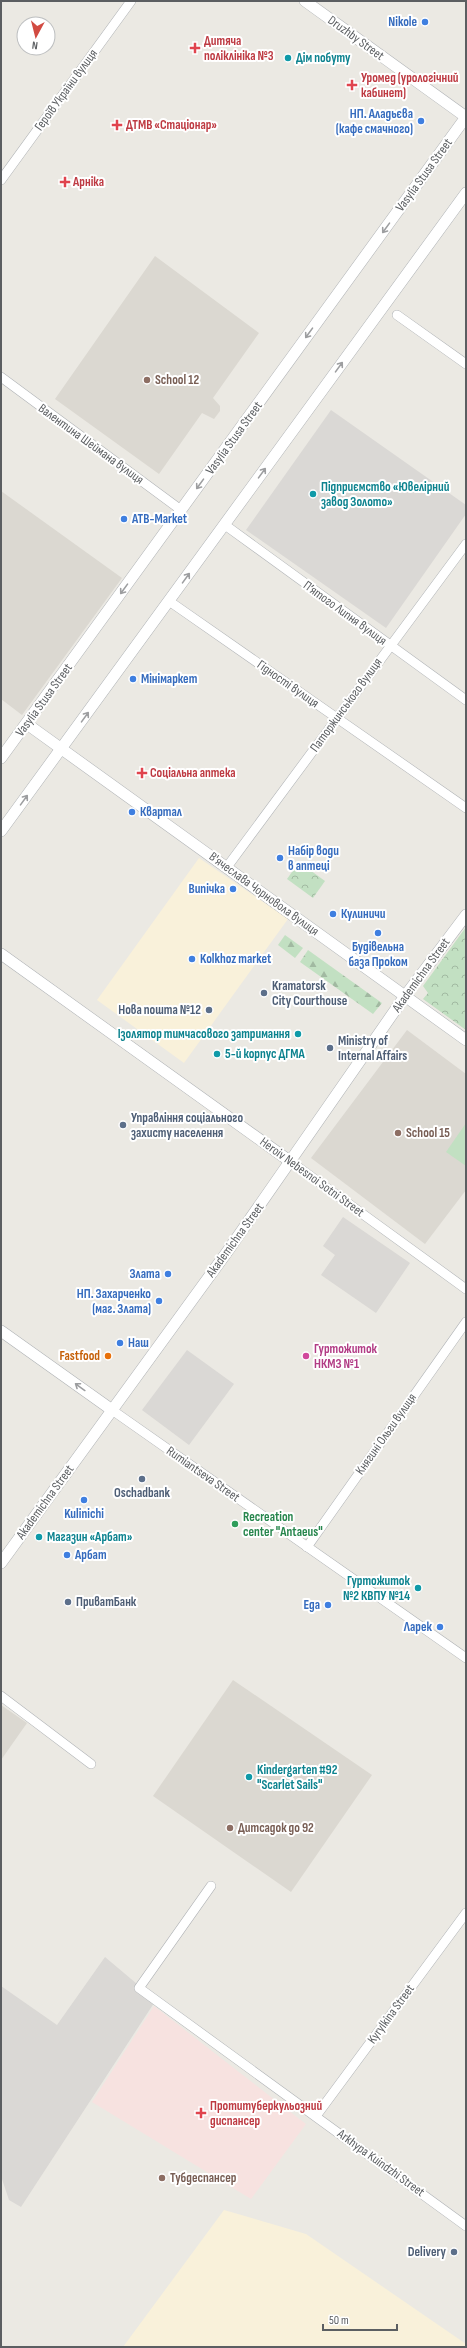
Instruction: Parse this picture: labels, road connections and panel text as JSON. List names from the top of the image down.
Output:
{
  "streets": {
    "street": [
      "Druzhby Street",
      "Героїв України вулиця",
      "Vasylia Stusa Street",
      "Валентина Шеймана вулиця",
      "П’ятого Липня вулиця",
      "Гідності вулиця",
      "Паторжинського вулиця",
      "В'ячеслава Чорновола вулиця",
      "Akademichna Street",
      "Heroiv Nebesnoi Sotni Street",
      "Княгині Ольги вулиця",
      "Rumiantseva Street",
      "Kyrylkina Street",
      "Arkhypa Kuindzhi Street"
    ]
  },
  "crossings": [
    ["Druzhby Street", "Vasylia Stusa Street"],
    ["Vasylia Stusa Street", "Валентина Шеймана вулиця"],
    ["Vasylia Stusa Street", "В'ячеслава Чорновола вулиця"],
    ["П’ятого Липня вулиця", "Паторжинського вулиця"],
    ["Гідності вулиця", "Паторжинського вулиця"],
    ["Паторжинського вулиця", "В'ячеслава Чорновола вулиця"],
    ["В'ячеслава Чорновола вулиця", "Akademichna Street"],
    ["Akademichna Street", "Heroiv Nebesnoi Sotni Street"],
    ["Akademichna Street", "Rumiantseva Street"],
    ["Княгині Ольги вулиця", "Rumiantseva Street"],
    ["Kyrylkina Street", "Arkhypa Kuindzhi Street"]
  ],
  "places": {
    "other": [
      "Nikole",
      "Дім побуту",
      "НП. Аладьєва (кафе смачного)",
      "School 12",
      "Підприємство «Ювелірний завод Золото»",
      "ATB-Market",
      "Мінімаркет",
      "Квартал",
      "Набір води в аптеці",
      "Випічка",
      "Кулиничи",
      "Будівельна база Проком",
      "Kolkhoz market",
      "Kramatorsk City Courthouse",
      "Нова пошта №12",
      "Ізолятор тимчасового затримання",
      "Ministry of Internal Affairs",
      "5-й корпус ДГМА",
      "Управління соціального захисту населення",
      "School 15",
      "Злата",
      "НП. Захарченко (маг. Злата)",
      "Наш",
      "Fastfood",
      "Гуртожиток НКМЗ №1",
      "Oschadbank",
      "Kulinichi",
      "Recreation center \"Antaeus\"",
      "Магазин «Арбат»",
      "Арбат",
      "Гуртожиток №2 КВПУ №14",
      "ПриватБанк",
      "Еда",
      "Ларек",
      "Kindergarten #92 \"Scarlet Sails\"",
      "Дитсадок до 92",
      "Тубдеспансер",
      "Delivery"
    ],
    "health": [
      "Дитяча поліклініка №3",
      "Уромед (урологічний кабинет)",
      "ДТМВ «Стаціонар»",
      "Арніка",
      "Соціальна аптека",
      "Протитуберкульозний диспансер"
    ]
  },
  "scale_bar": "50 m",
  "north": "bottom"
}
